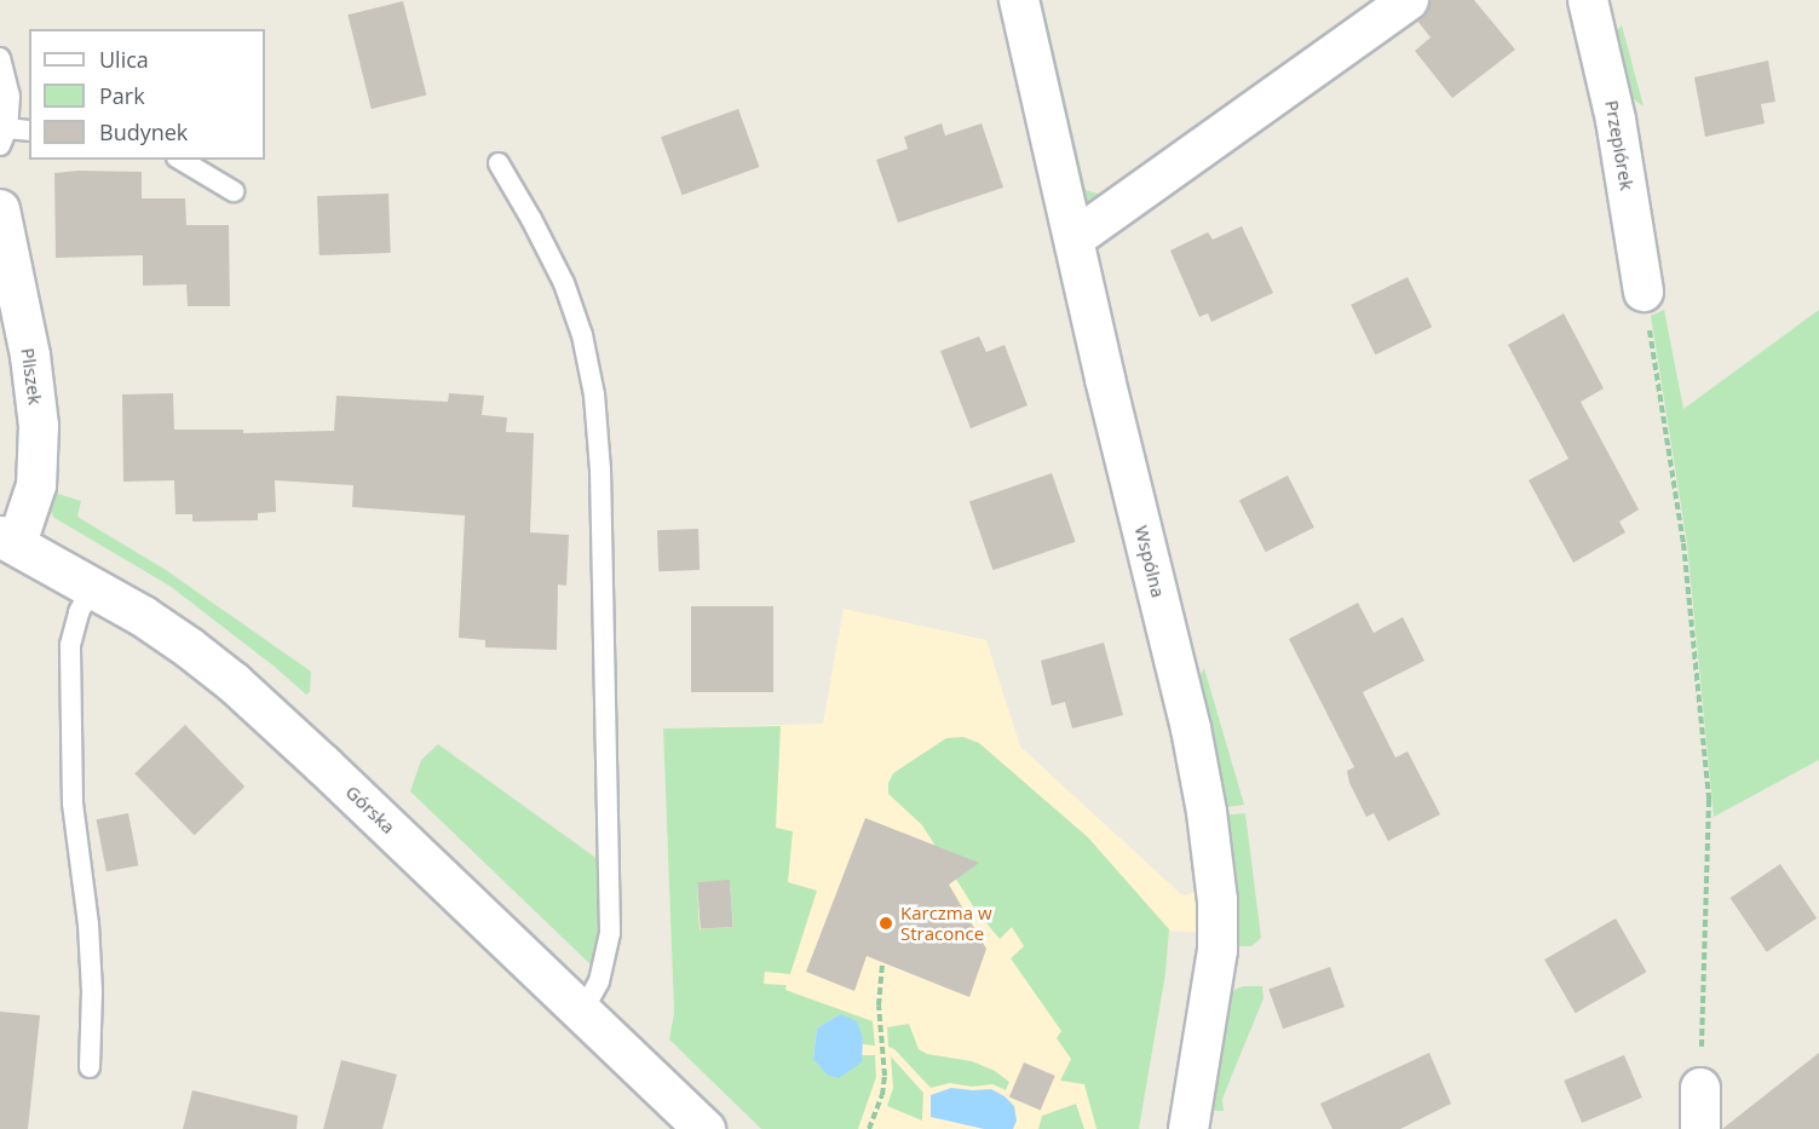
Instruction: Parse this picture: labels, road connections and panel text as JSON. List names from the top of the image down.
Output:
{
  "streets": {
    "street": [
      "Przepiórek",
      "Pliszek",
      "Wspólna",
      "Górska"
    ]
  },
  "crossings": [
    ["Pliszek", "Górska"]
  ],
  "places": ["Karczma w Straconce"],
  "legend": ["Ulica", "Park", "Budynek"]
}
